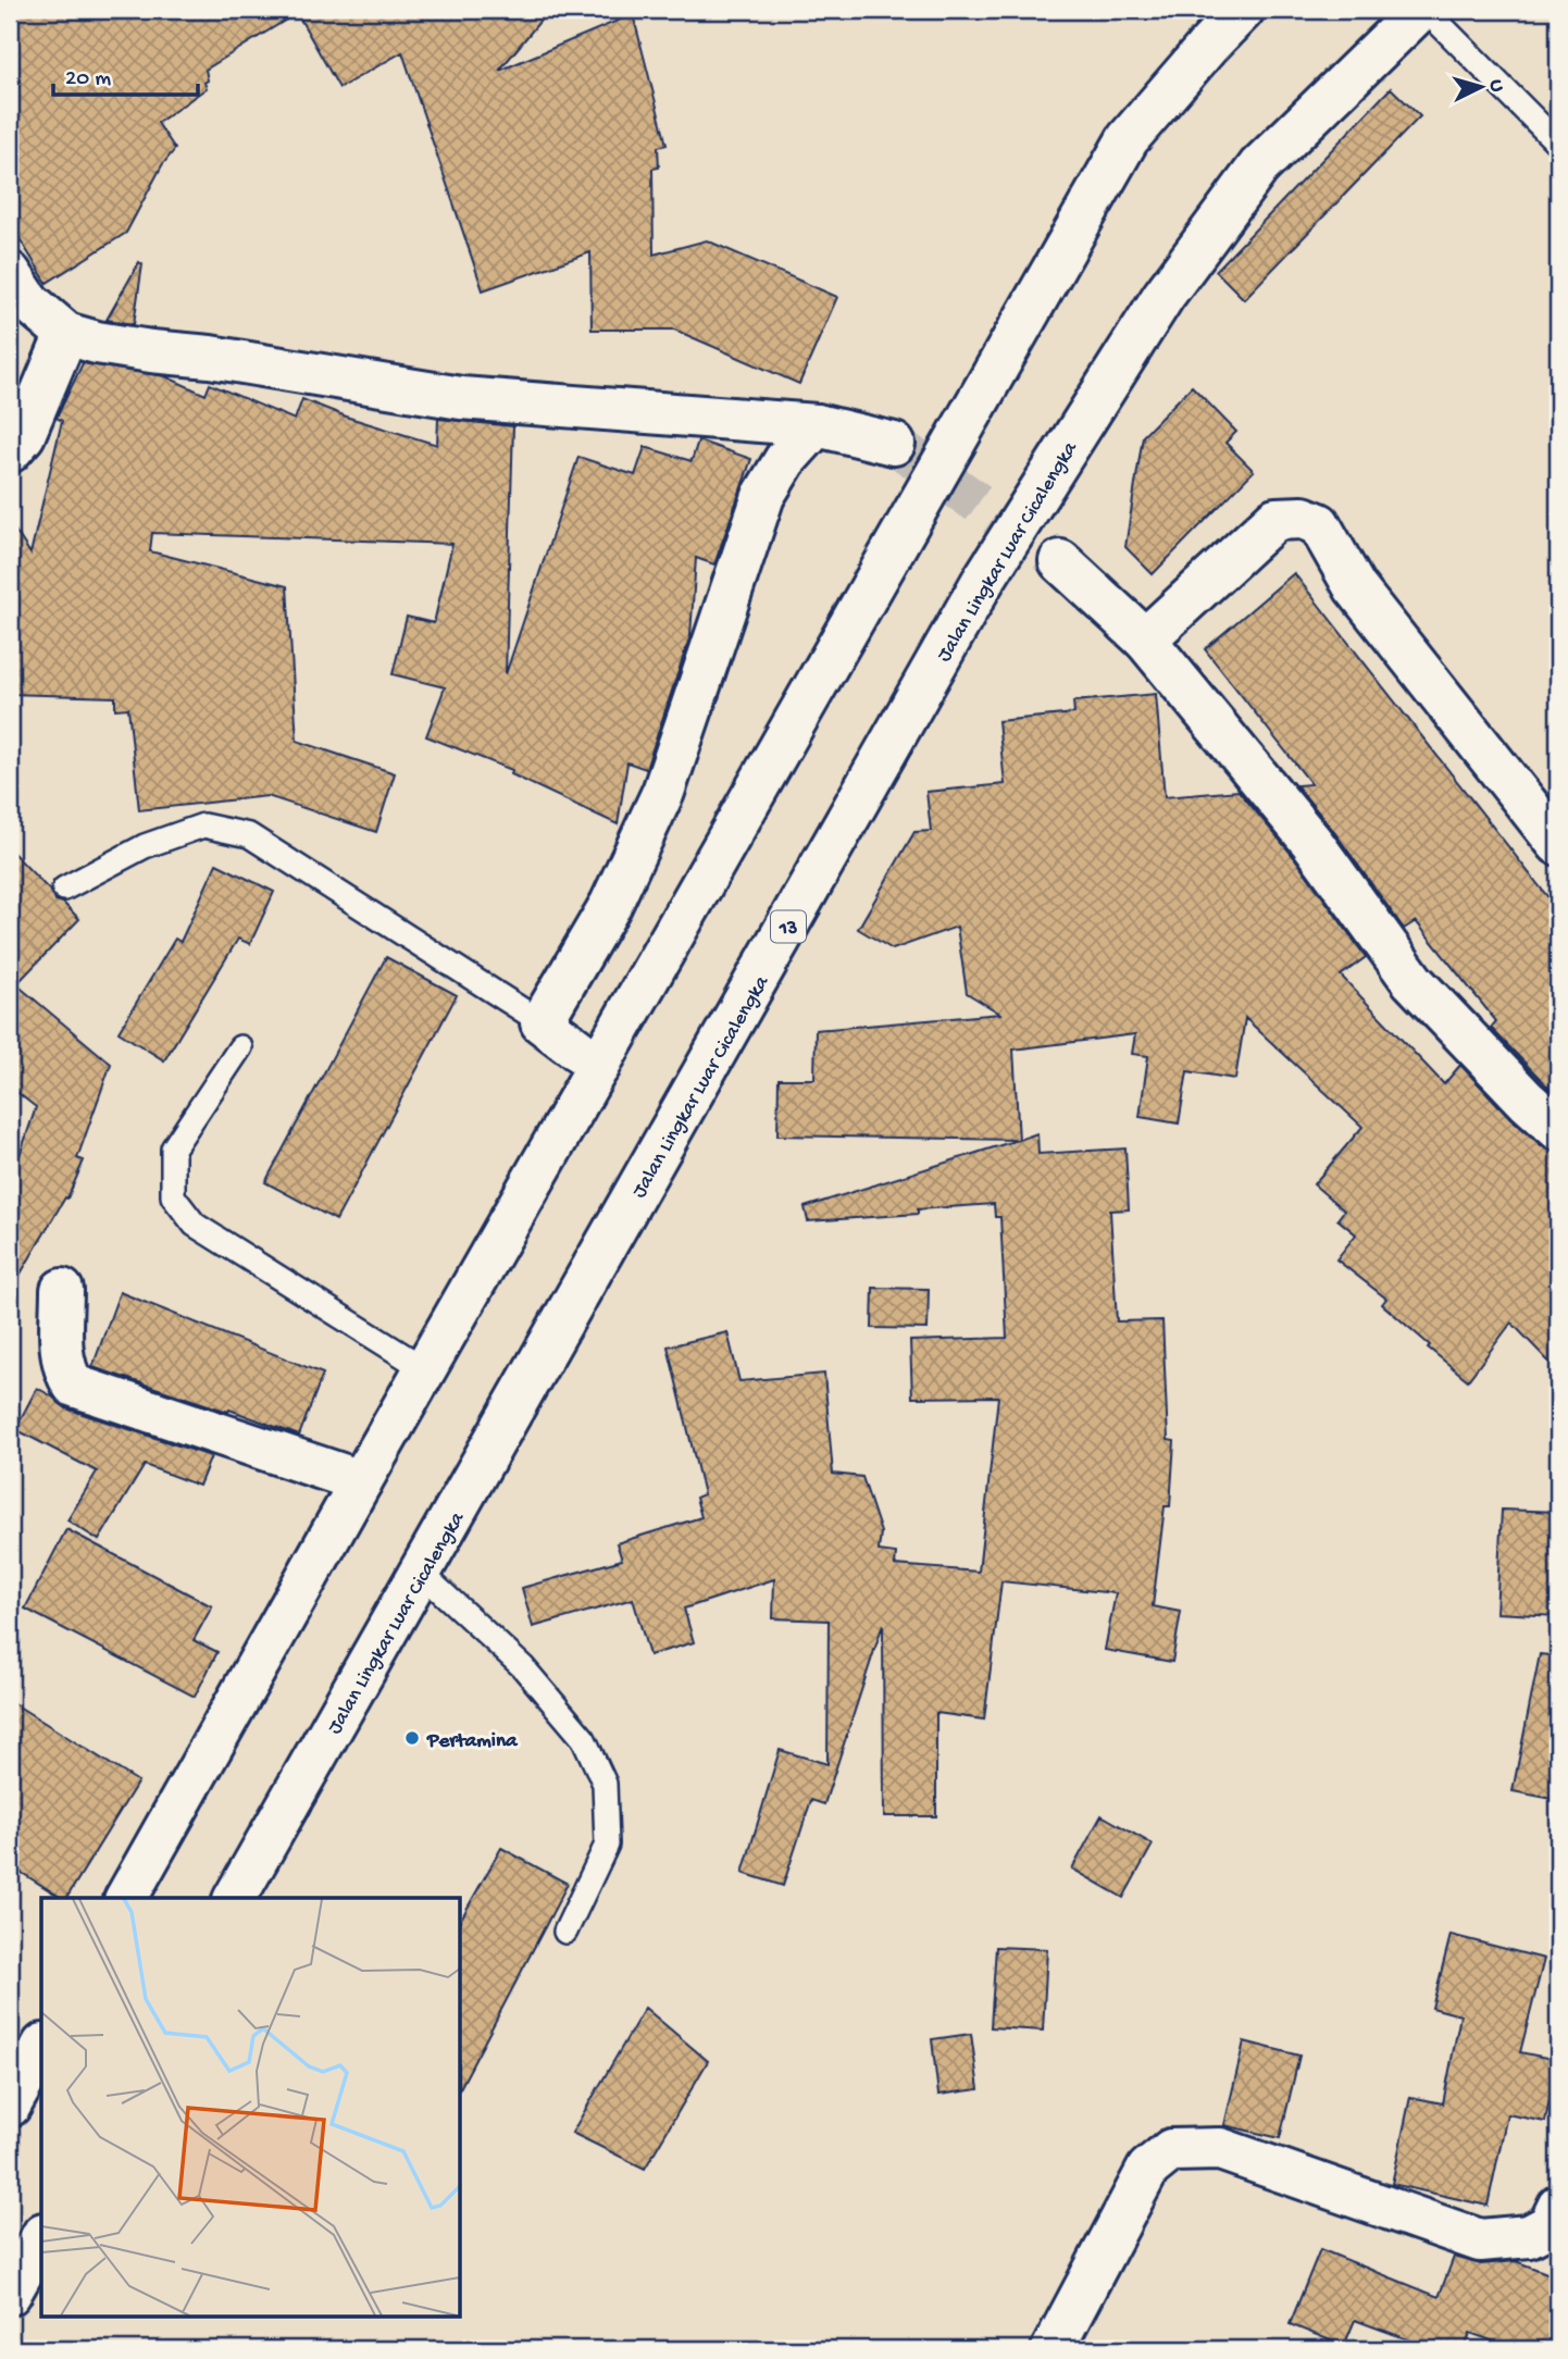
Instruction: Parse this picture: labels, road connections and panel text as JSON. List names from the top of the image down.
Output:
{
  "streets": {
    "main road": ["Jalan Lingkar Luar Cicalengka", "13"]
  },
  "places": ["Pertamina"],
  "scale_bar": "20 m",
  "north": "right"
}
